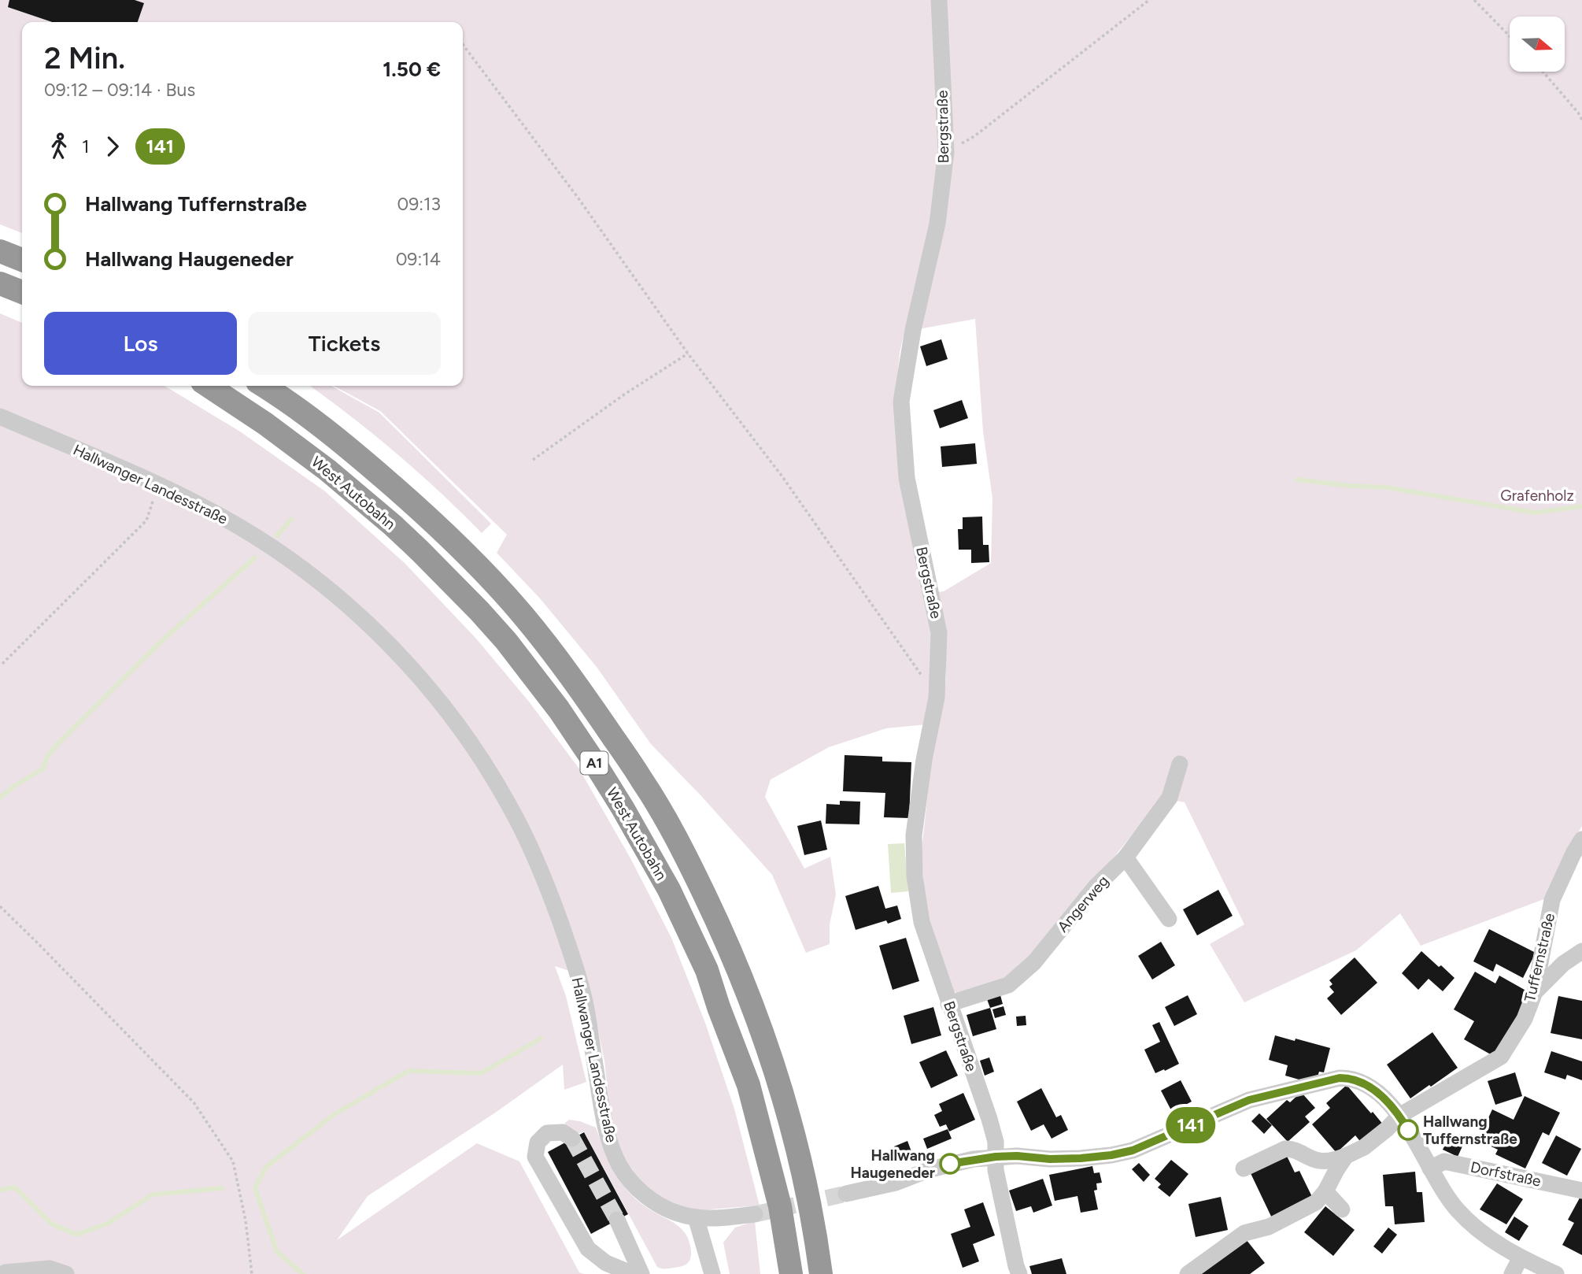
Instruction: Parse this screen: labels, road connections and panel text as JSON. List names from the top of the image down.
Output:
{
  "streets": {
    "highway": ["West Autobahn", "A1"],
    "street": [
      "Bergstraße",
      "Hallwanger Landesstraße",
      "Angerweg",
      "Tuffernstraße",
      "Dorfstraße"
    ]
  },
  "crossings": [
    ["Bergstraße", "Angerweg"]
  ],
  "parks": ["Grafenholz"],
  "places": ["Hallwang Tuffernstraße", "Hallwang Haugeneder"],
  "lines": ["bus line 141"],
  "north": "right",
  "page": {
    "on_map": "141",
    "heading": ["2 Min.", "09:12 – 09:14 · Bus", "1.50 €"],
    "legs": ["1", "141"],
    "list": [
      {
        "name": "Hallwang Tuffernstraße",
        "value": "09:13"
      },
      {
        "name": "Hallwang Haugeneder",
        "value": "09:14"
      }
    ],
    "buttons": ["Los", "Tickets"]
  }
}
